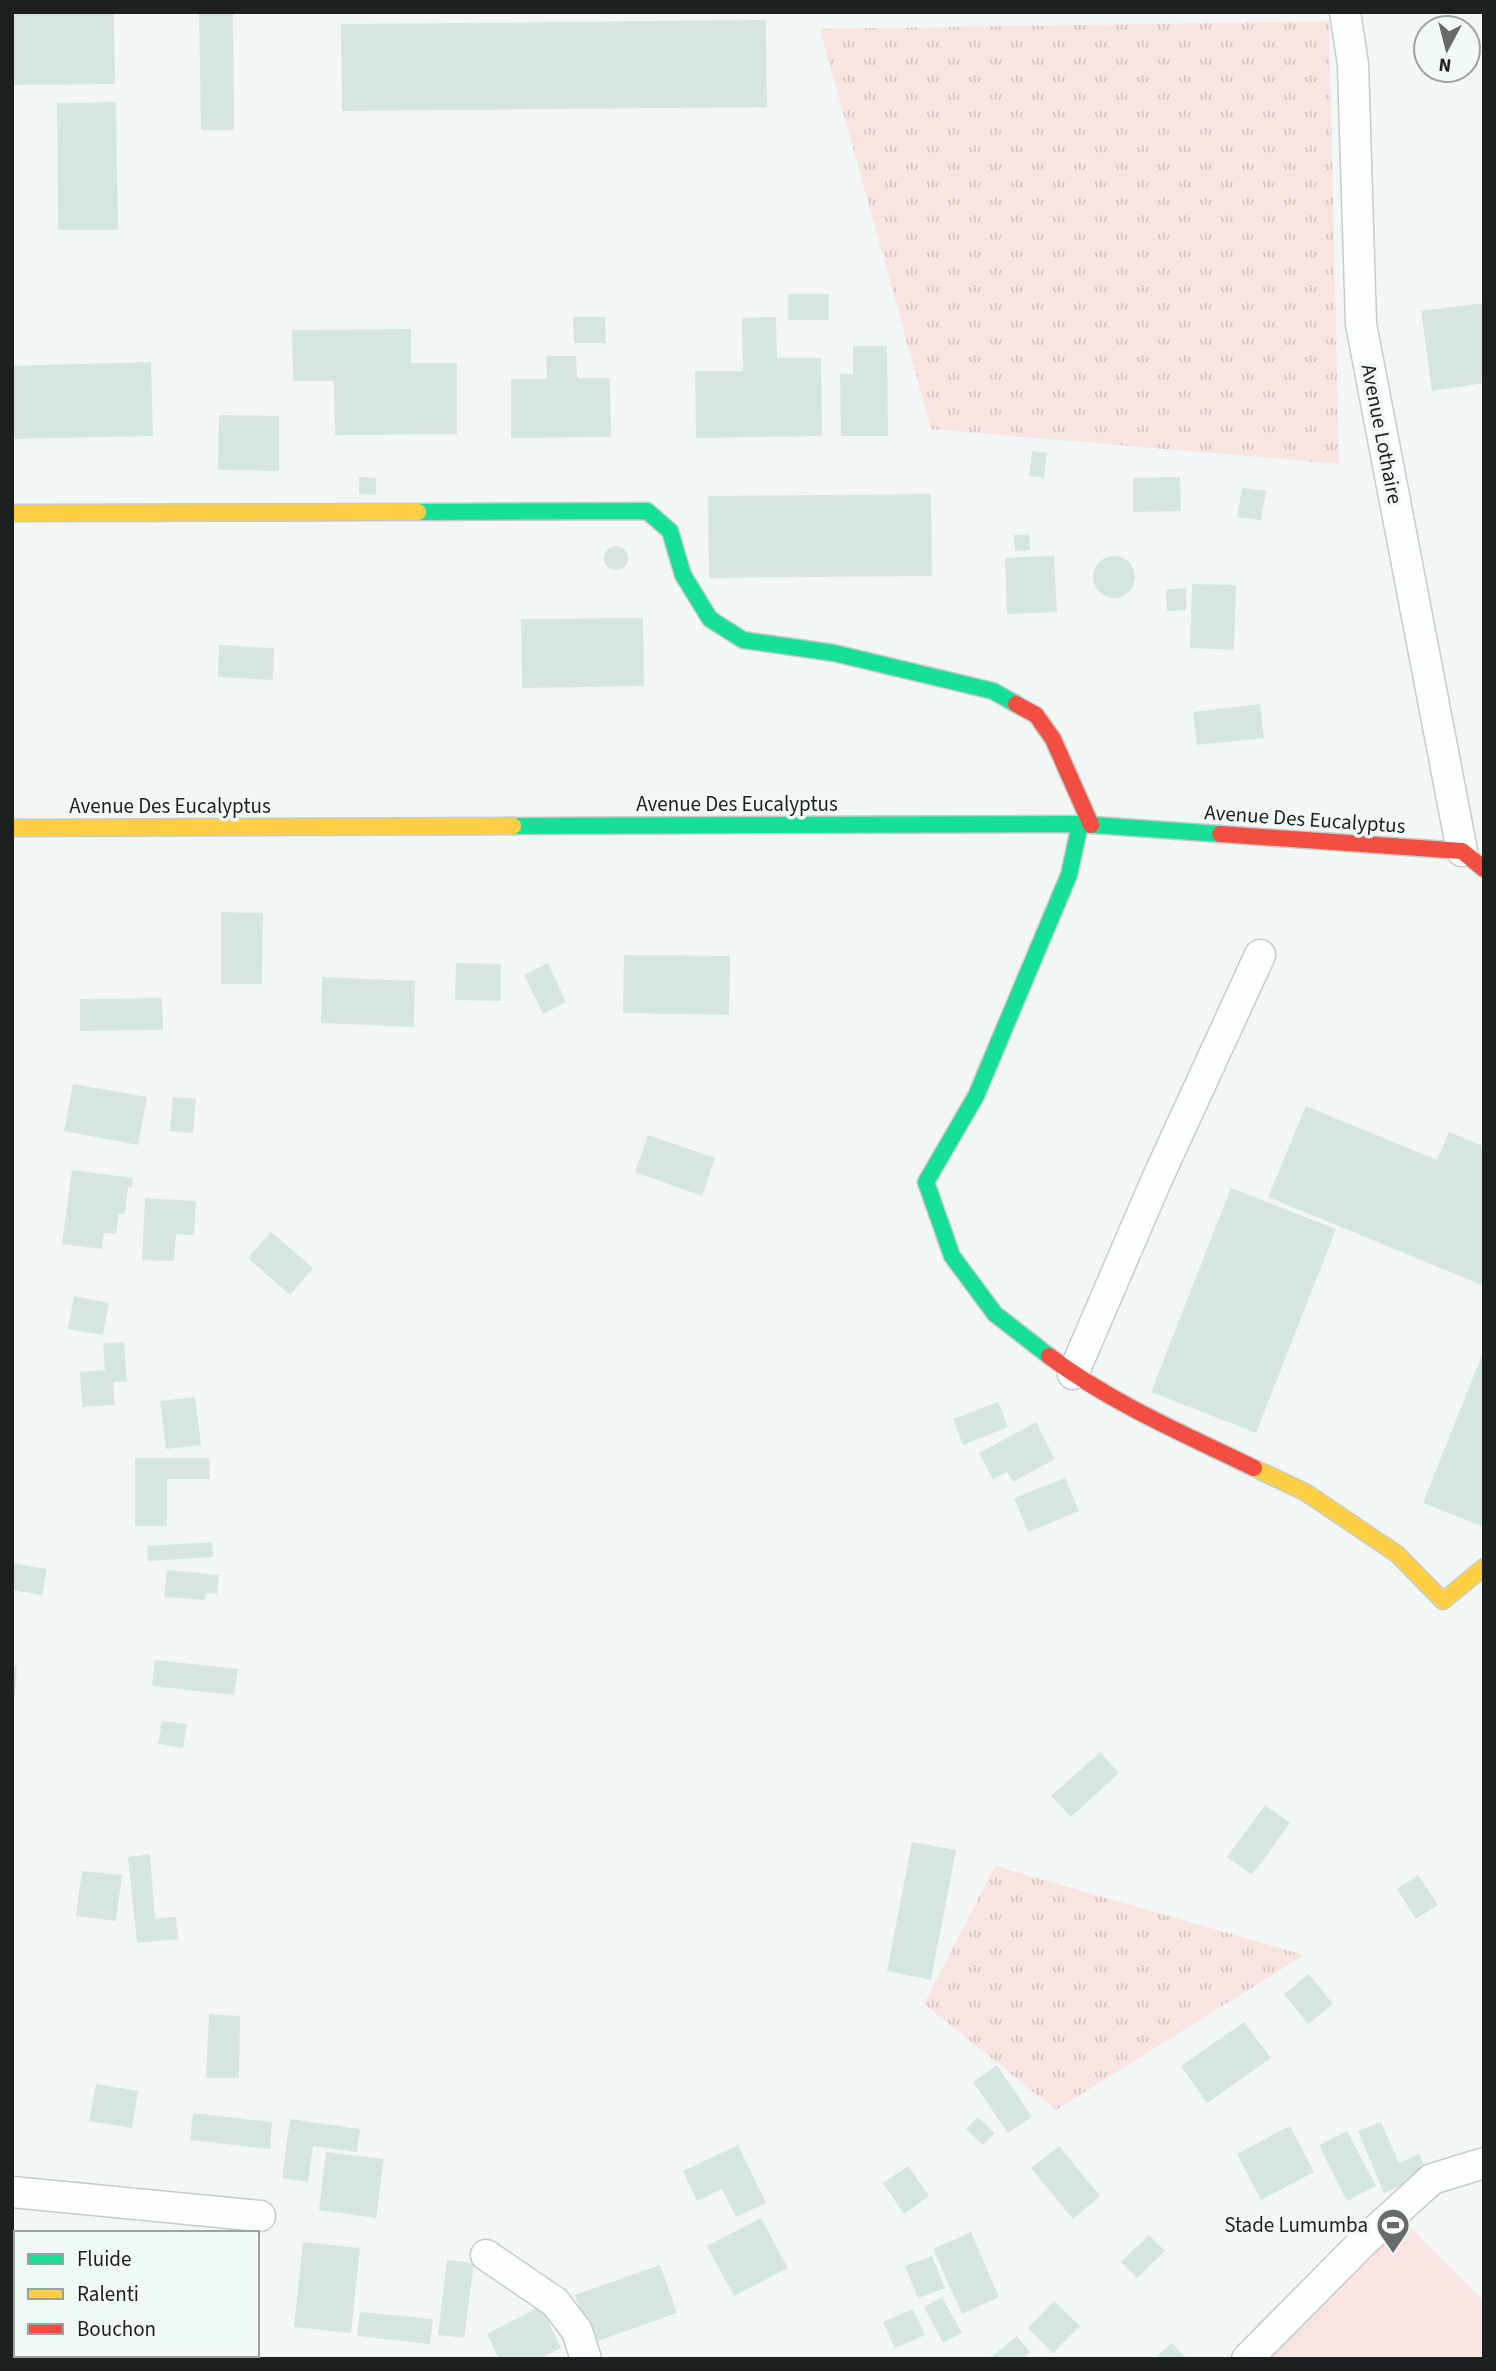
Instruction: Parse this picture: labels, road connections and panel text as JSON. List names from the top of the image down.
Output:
{
  "streets": {
    "street": ["Avenue Lothaire", "Avenue Des Eucalyptus"]
  },
  "crossings": [
    ["Avenue Lothaire", "Avenue Des Eucalyptus"]
  ],
  "places": {
    "sports": ["Stade Lumumba"]
  },
  "legend": ["Fluide", "Ralenti", "Bouchon"],
  "north": "bottom"
}
